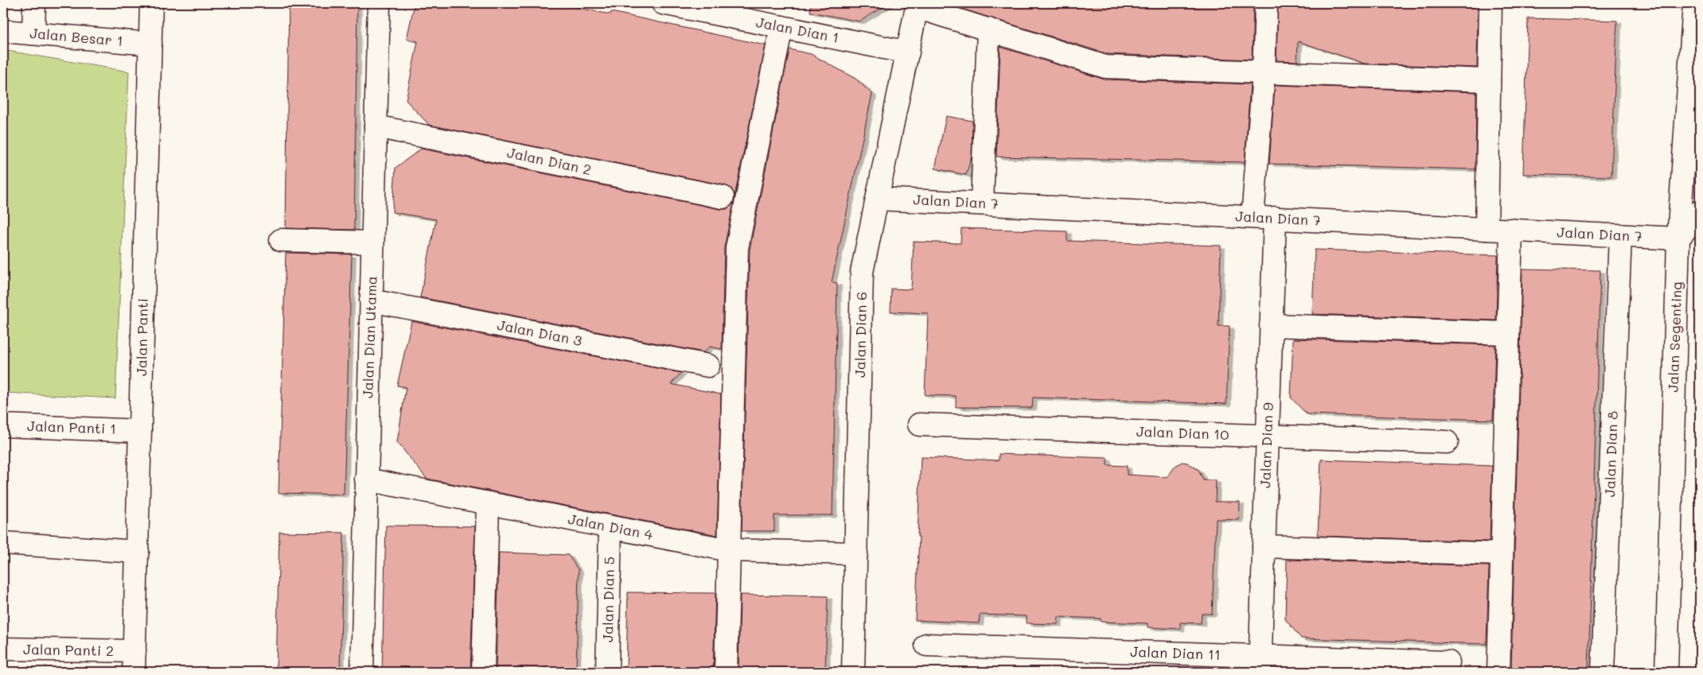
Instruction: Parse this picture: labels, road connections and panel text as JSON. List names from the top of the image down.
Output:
{
  "streets": {
    "street": [
      "Jalan Dian 1",
      "Jalan Besar 1",
      "Jalan Dian 2",
      "Jalan Dian 7",
      "Jalan Dian 3",
      "Jalan Dian 6",
      "Jalan Panti",
      "Jalan Dian Utama",
      "Jalan Segenting",
      "Jalan Panti 1",
      "Jalan Dian 10",
      "Jalan Dian 9",
      "Jalan Dian 8",
      "Jalan Dian 4",
      "Jalan Dian 5",
      "Jalan Panti 2",
      "Jalan Dian 11"
    ]
  },
  "crossings": [
    ["Jalan Dian 1", "Jalan Dian 6"],
    ["Jalan Besar 1", "Jalan Panti"],
    ["Jalan Dian 2", "Jalan Dian Utama"],
    ["Jalan Dian 7", "Jalan Dian 6"],
    ["Jalan Dian 7", "Jalan Segenting"],
    ["Jalan Dian 7", "Jalan Dian 9"],
    ["Jalan Dian 7", "Jalan Dian 8"],
    ["Jalan Dian 3", "Jalan Dian Utama"],
    ["Jalan Dian 6", "Jalan Dian 4"],
    ["Jalan Panti", "Jalan Panti 1"],
    ["Jalan Panti", "Jalan Panti 2"],
    ["Jalan Dian Utama", "Jalan Dian 4"],
    ["Jalan Dian 10", "Jalan Dian 9"],
    ["Jalan Dian 9", "Jalan Dian 11"],
    ["Jalan Dian 4", "Jalan Dian 5"]
  ]
}
